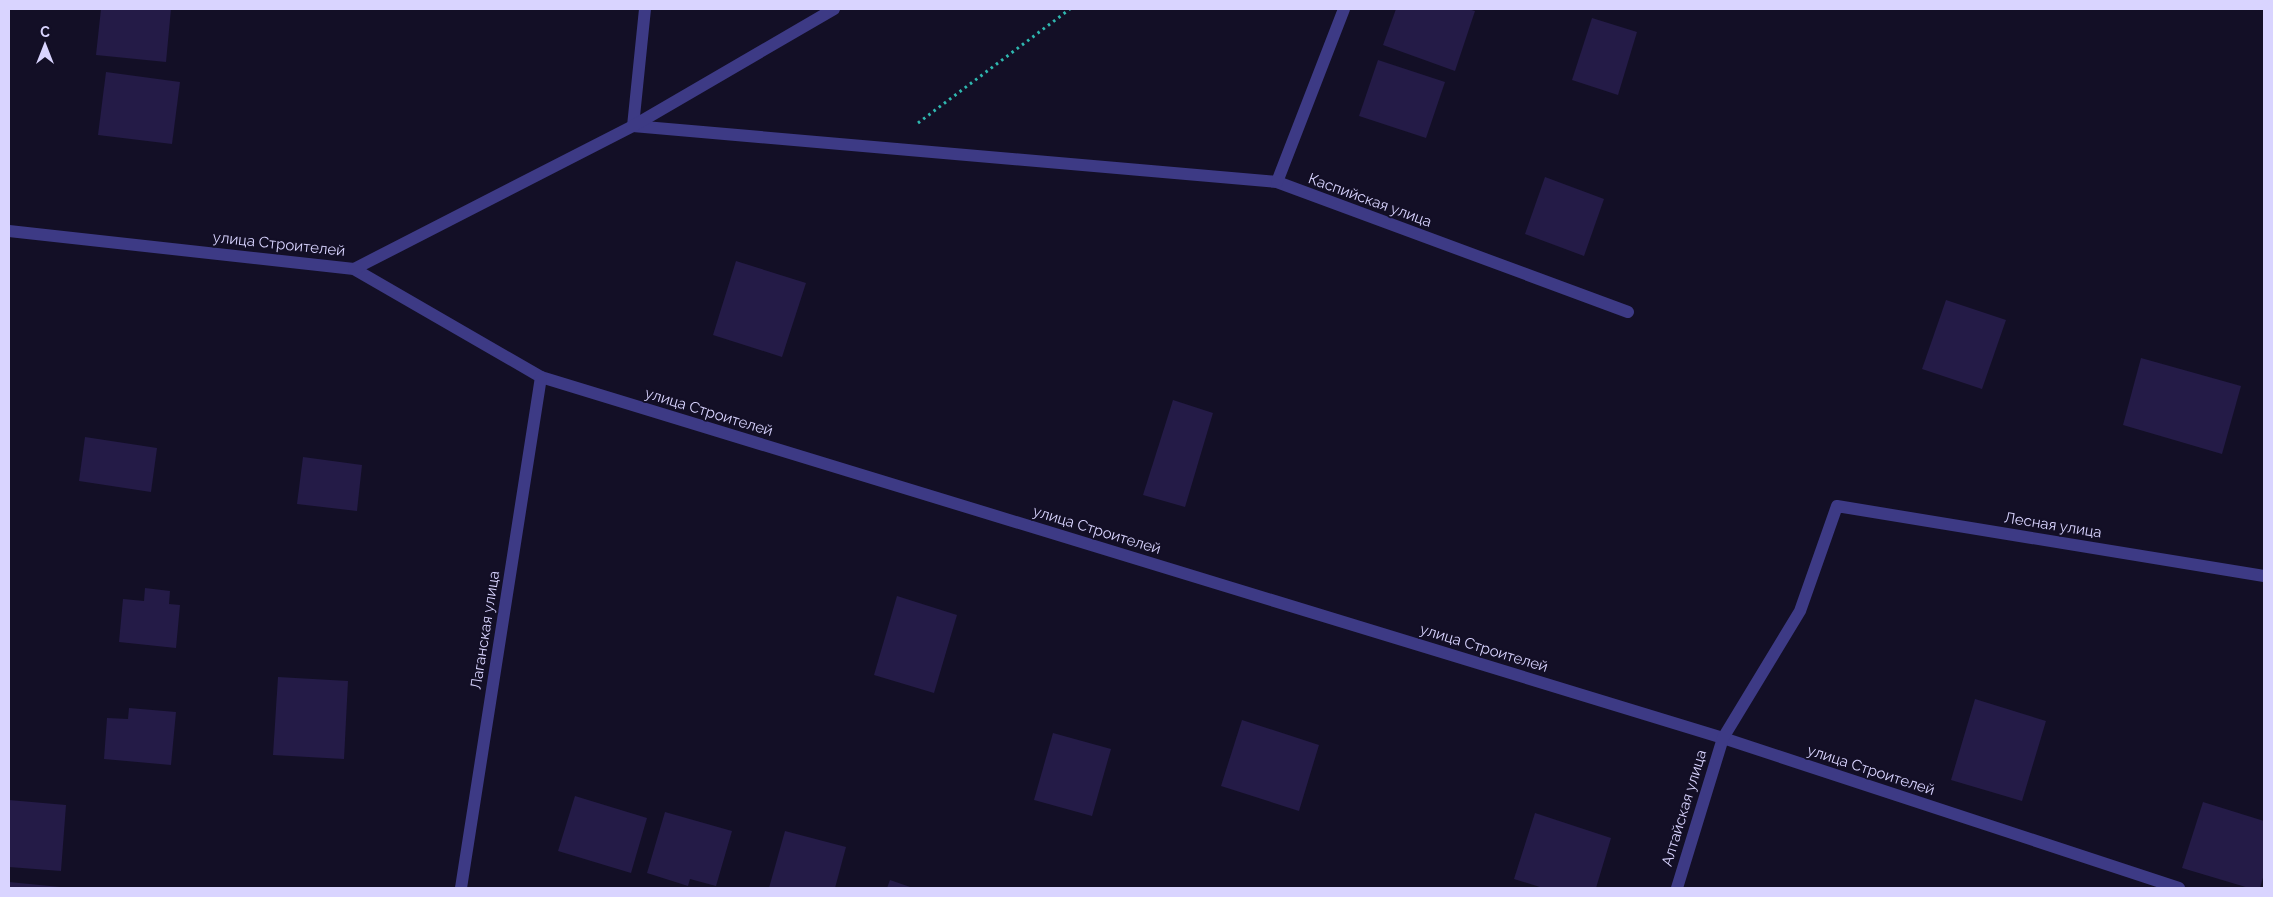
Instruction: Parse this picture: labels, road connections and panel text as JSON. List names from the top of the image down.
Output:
{
  "streets": {
    "street": [
      "Каспийская улица",
      "улица Строителей",
      "Лесная улица",
      "Лаганская улица",
      "Алтайская улица"
    ]
  },
  "crossings": [
    ["улица Строителей", "Лаганская улица"],
    ["улица Строителей", "Алтайская улица"],
    ["Лесная улица", "Алтайская улица"]
  ],
  "north": "top"
}
